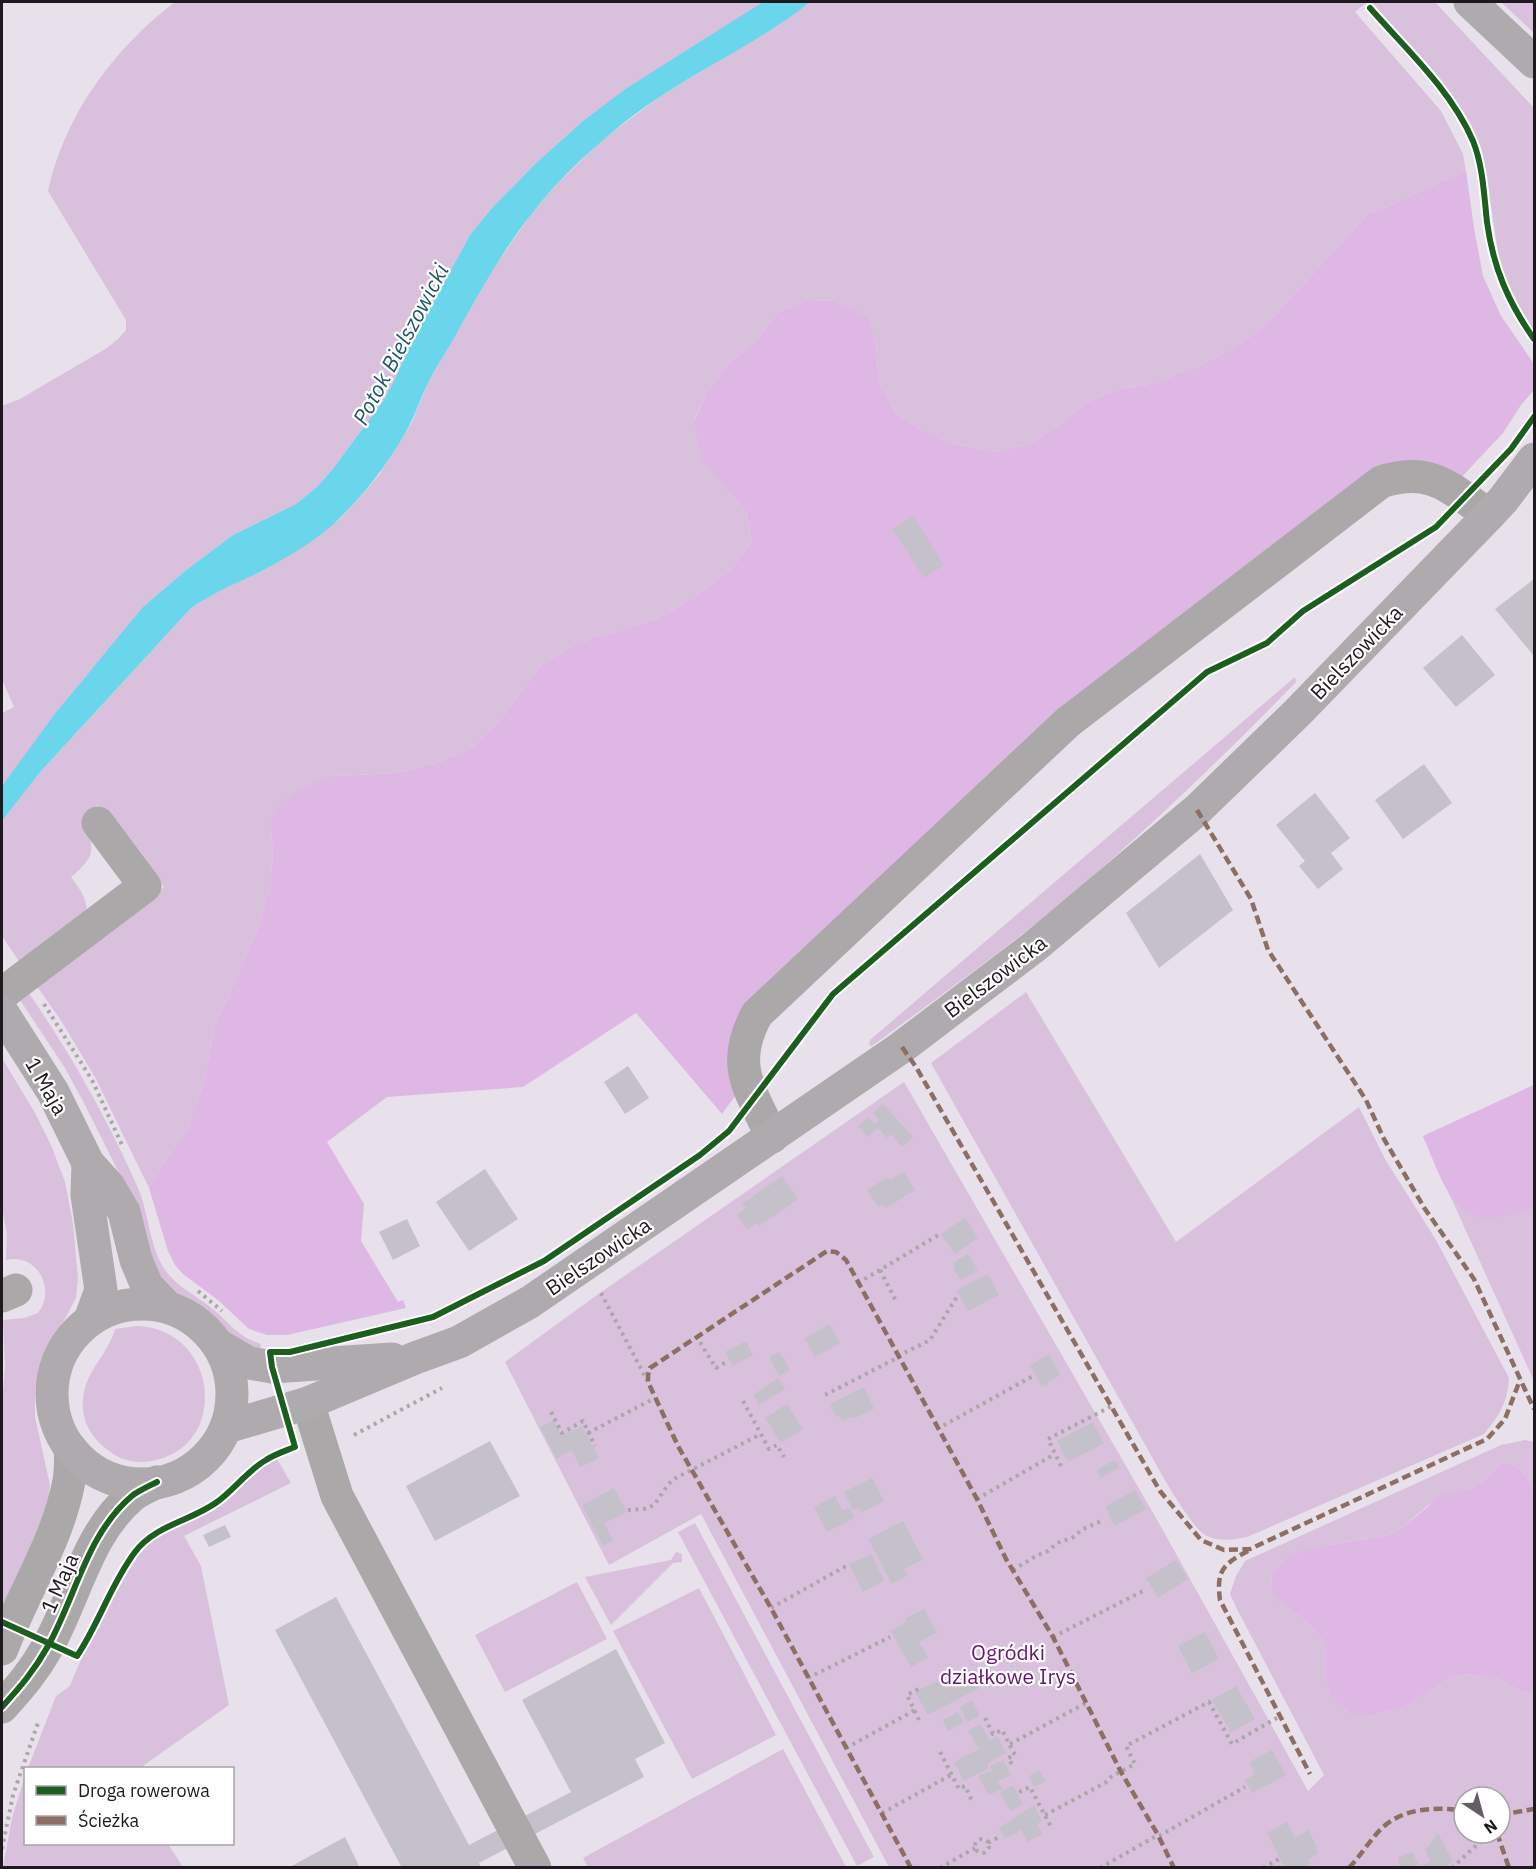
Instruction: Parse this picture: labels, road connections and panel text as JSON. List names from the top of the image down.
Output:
{
  "streets": {
    "main road": ["Bielszowicka", "1 Maja"]
  },
  "crossings": [
    ["Bielszowicka", "1 Maja"]
  ],
  "water": ["Potok Bielszowicki"],
  "parks": ["Ogródki działkowe Irys"],
  "legend": ["Droga rowerowa", "Ścieżka"],
  "north": "bottom right"
}
